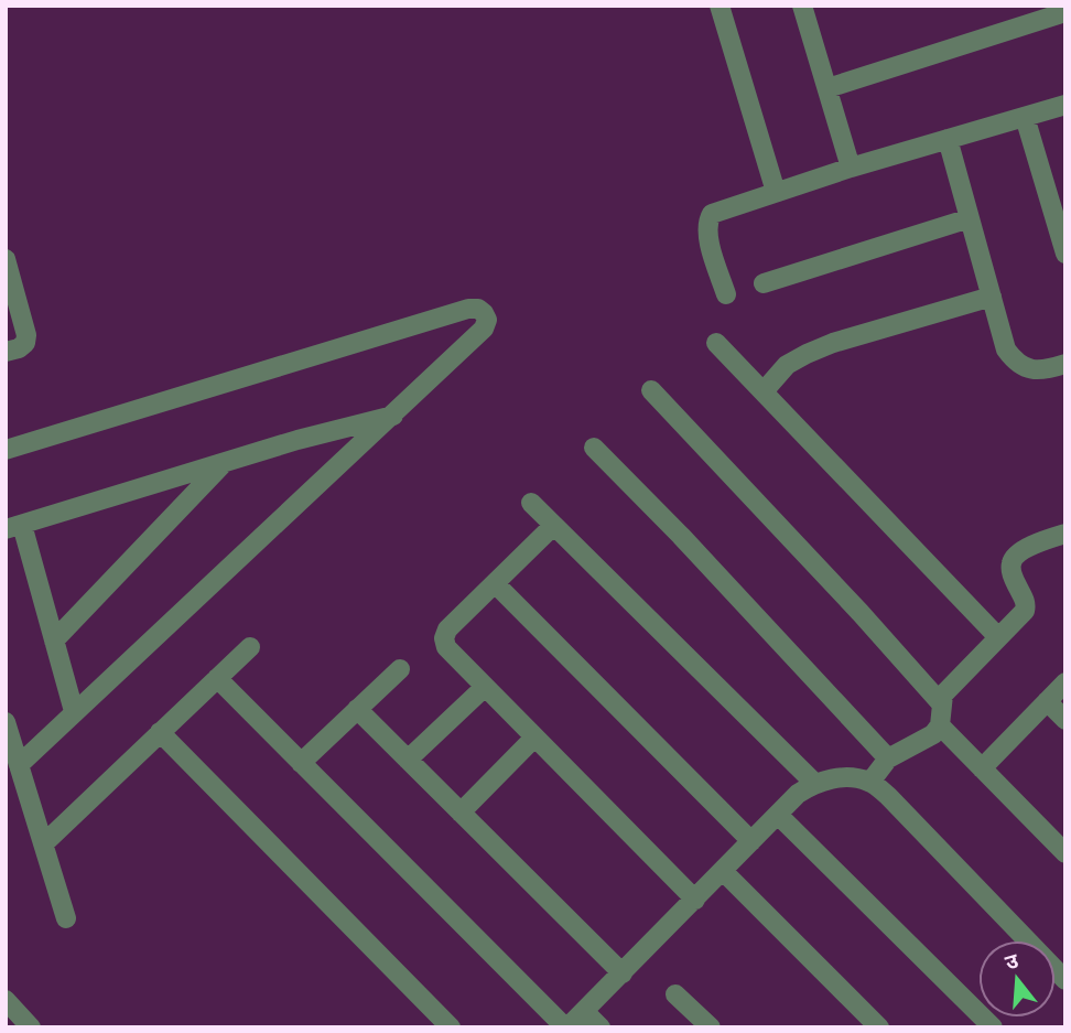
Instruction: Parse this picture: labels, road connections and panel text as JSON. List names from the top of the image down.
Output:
{
  "north": "top"
}
